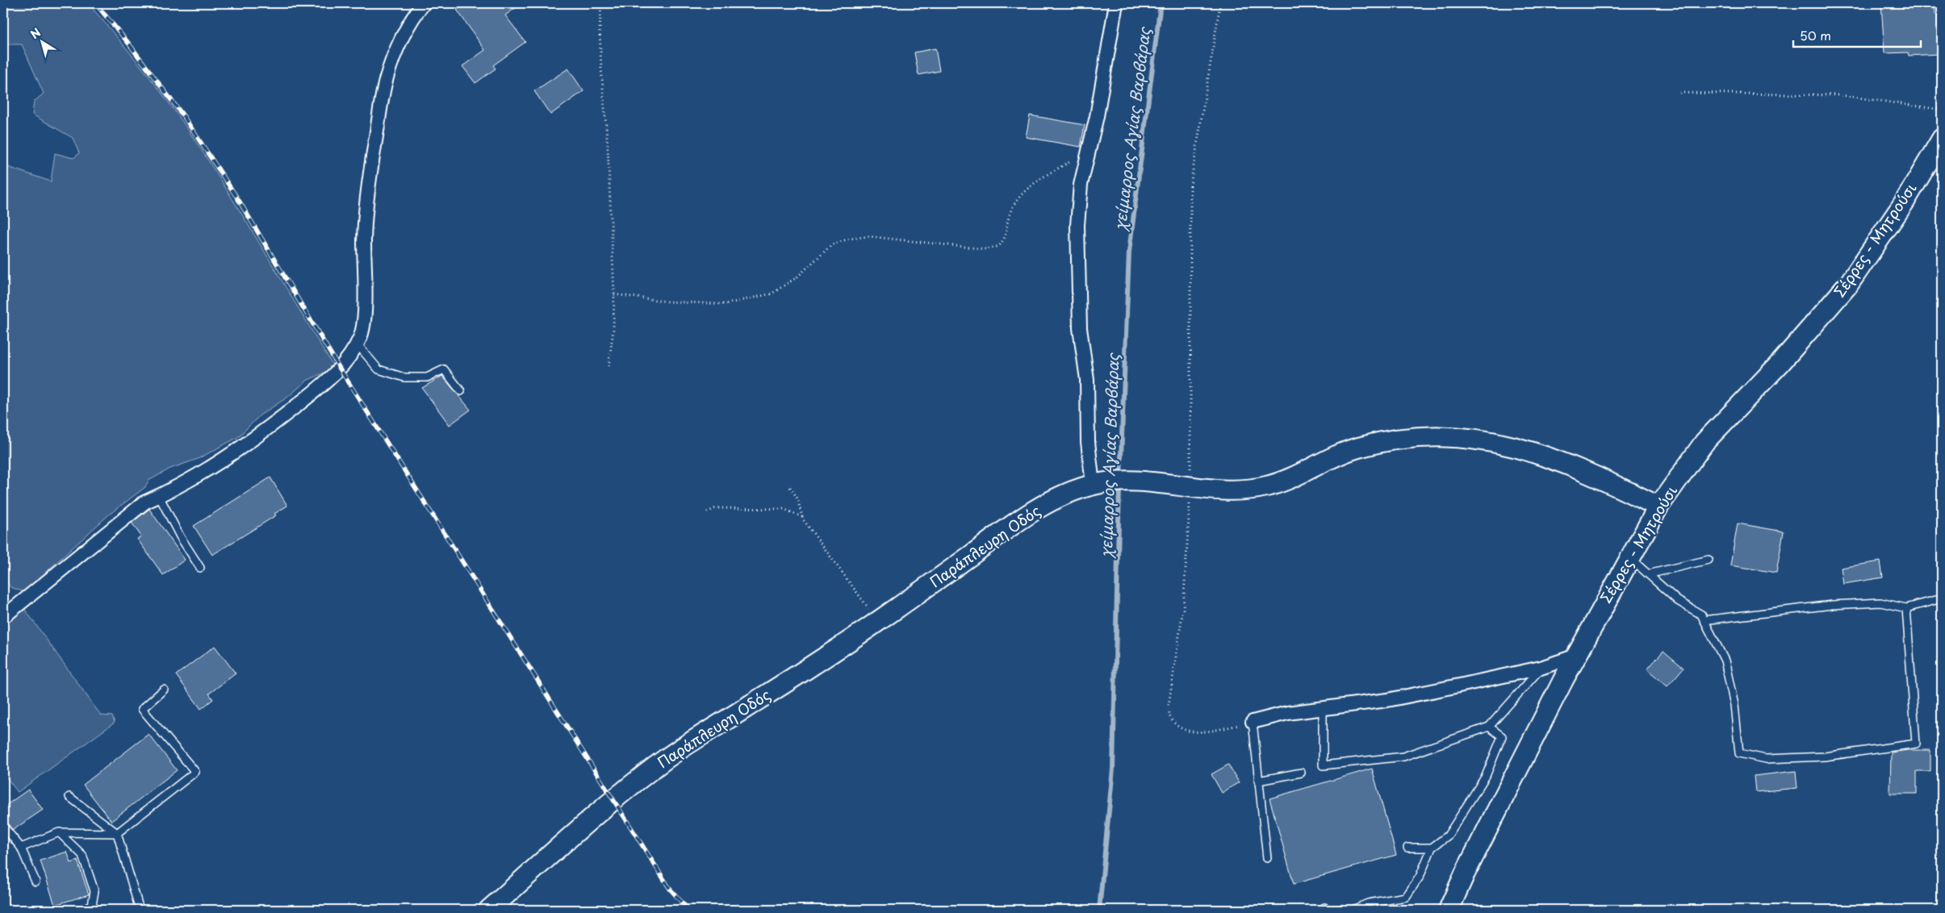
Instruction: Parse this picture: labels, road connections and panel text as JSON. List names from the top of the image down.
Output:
{
  "streets": {
    "street": ["Σέρρες - Μητρούσι", "Παράπλευρη Οδός"]
  },
  "crossings": [
    ["Σέρρες - Μητρούσι", "Παράπλευρη Οδός"]
  ],
  "water": ["χείμαρρος Αγίας Βαρβάρας"],
  "scale_bar": "50 m",
  "north": "top left"
}
